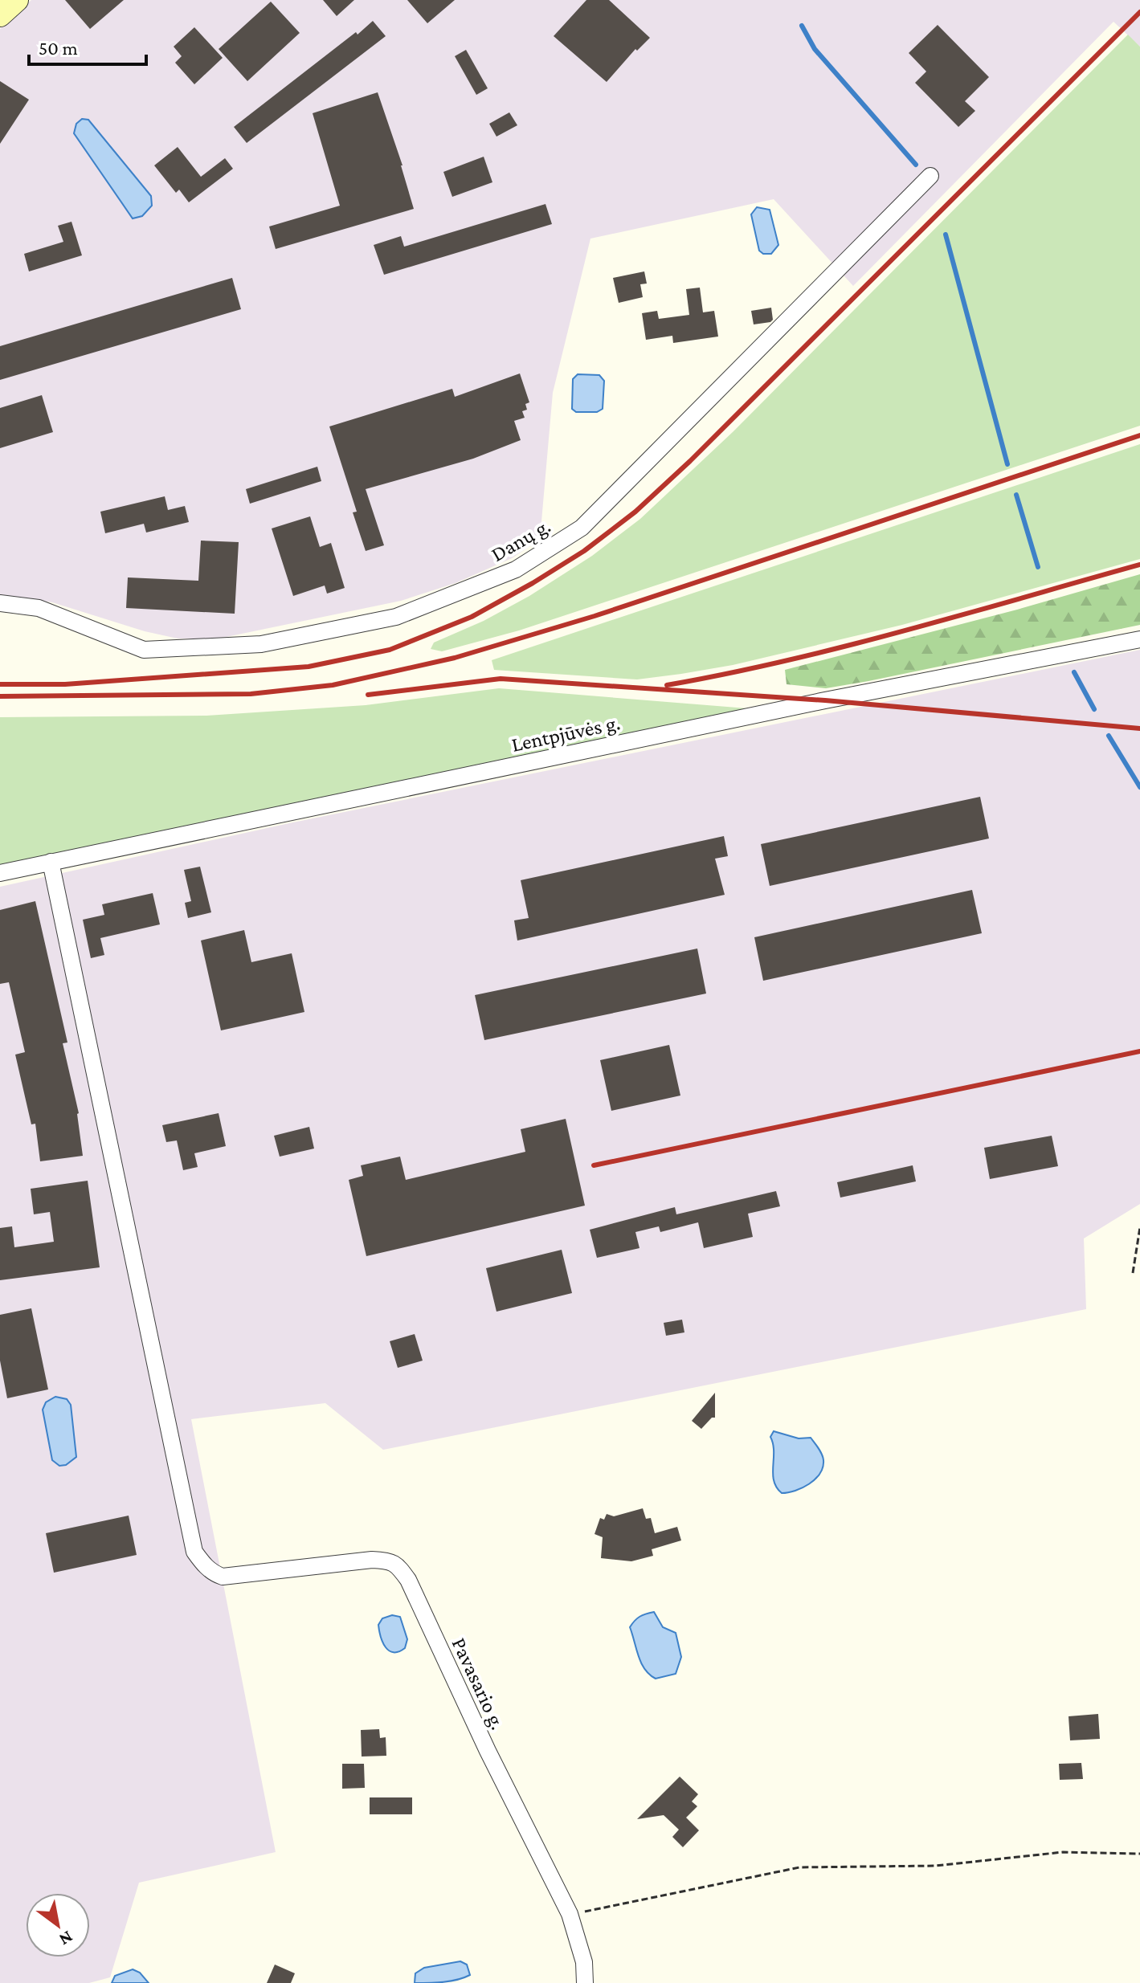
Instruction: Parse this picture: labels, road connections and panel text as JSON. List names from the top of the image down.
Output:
{
  "streets": {
    "street": ["Danų g.", "Lentpjūvės g.", "Pavasario g."]
  },
  "crossings": [
    ["Lentpjūvės g.", "Pavasario g."]
  ],
  "scale_bar": "50 m",
  "north": "bottom right"
}
